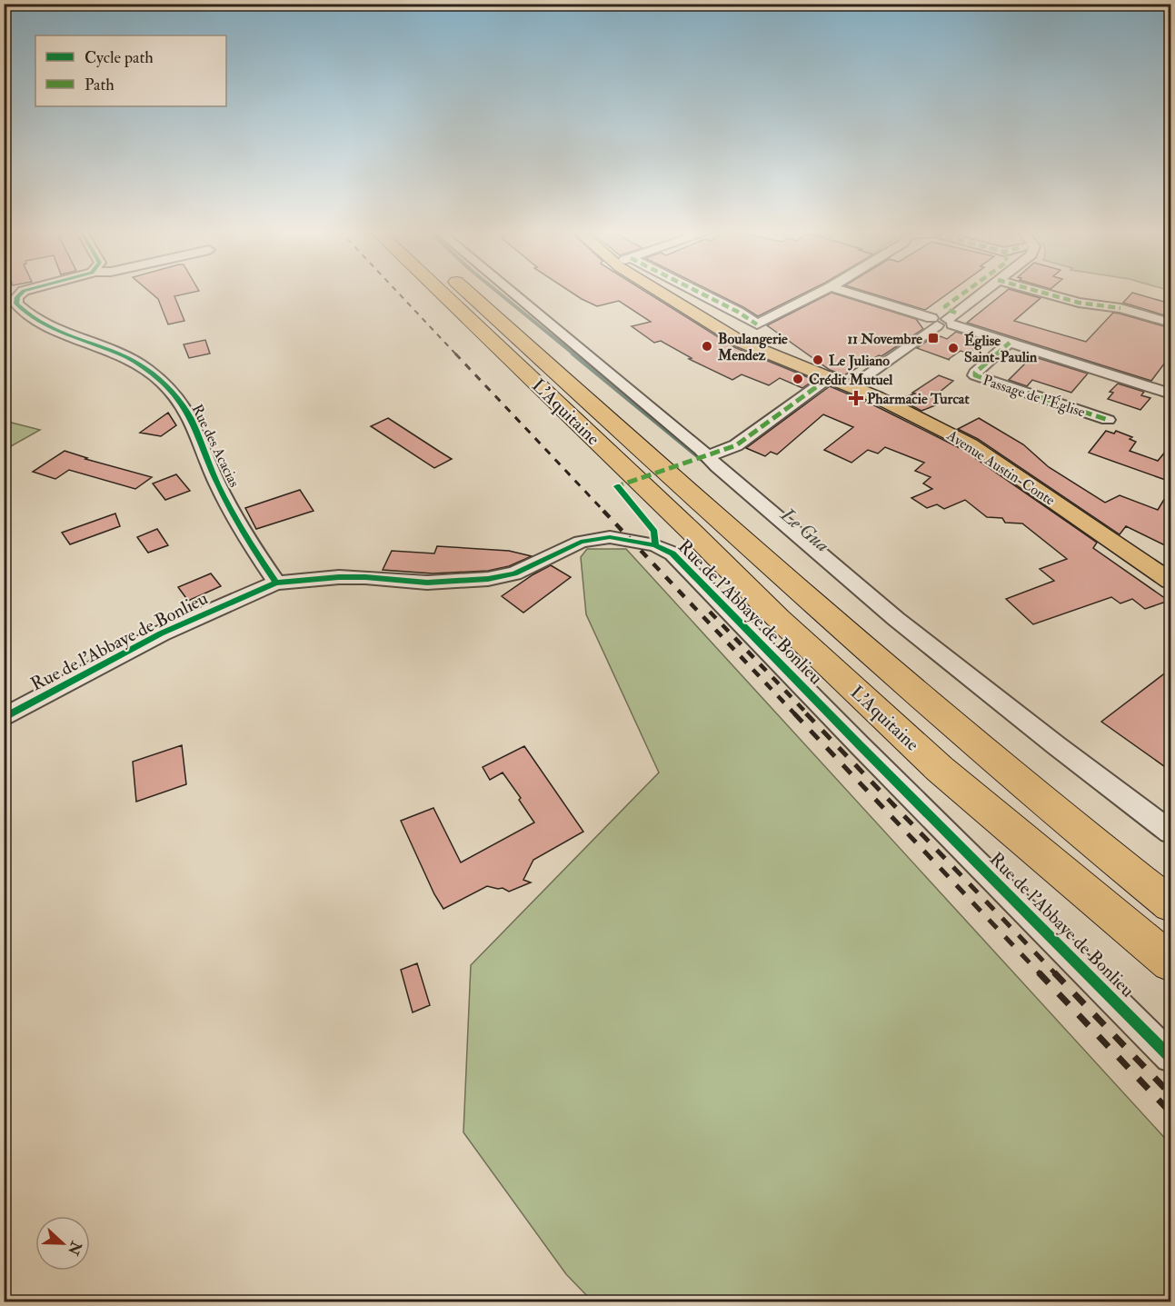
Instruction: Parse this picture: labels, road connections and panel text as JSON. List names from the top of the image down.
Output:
{
  "streets": {
    "highway": ["L'Aquitaine"],
    "main road": ["Avenue Austin-Conte"],
    "street": ["Passage de l'Église", "Rue des Acacias", "Rue de l'Abbaye de Bonlieu"]
  },
  "crossings": [
    ["Rue des Acacias", "Rue de l'Abbaye de Bonlieu"]
  ],
  "water": ["Le Gua"],
  "places": {
    "transit": ["11 Novembre"],
    "other": [
      "Boulangerie Mendez",
      "Église Saint-Paulin",
      "Le Juliano",
      "Crédit Mutuel"
    ],
    "health": ["Pharmacie Turcat"]
  },
  "legend": ["Cycle path", "Path"],
  "north": "right"
}
